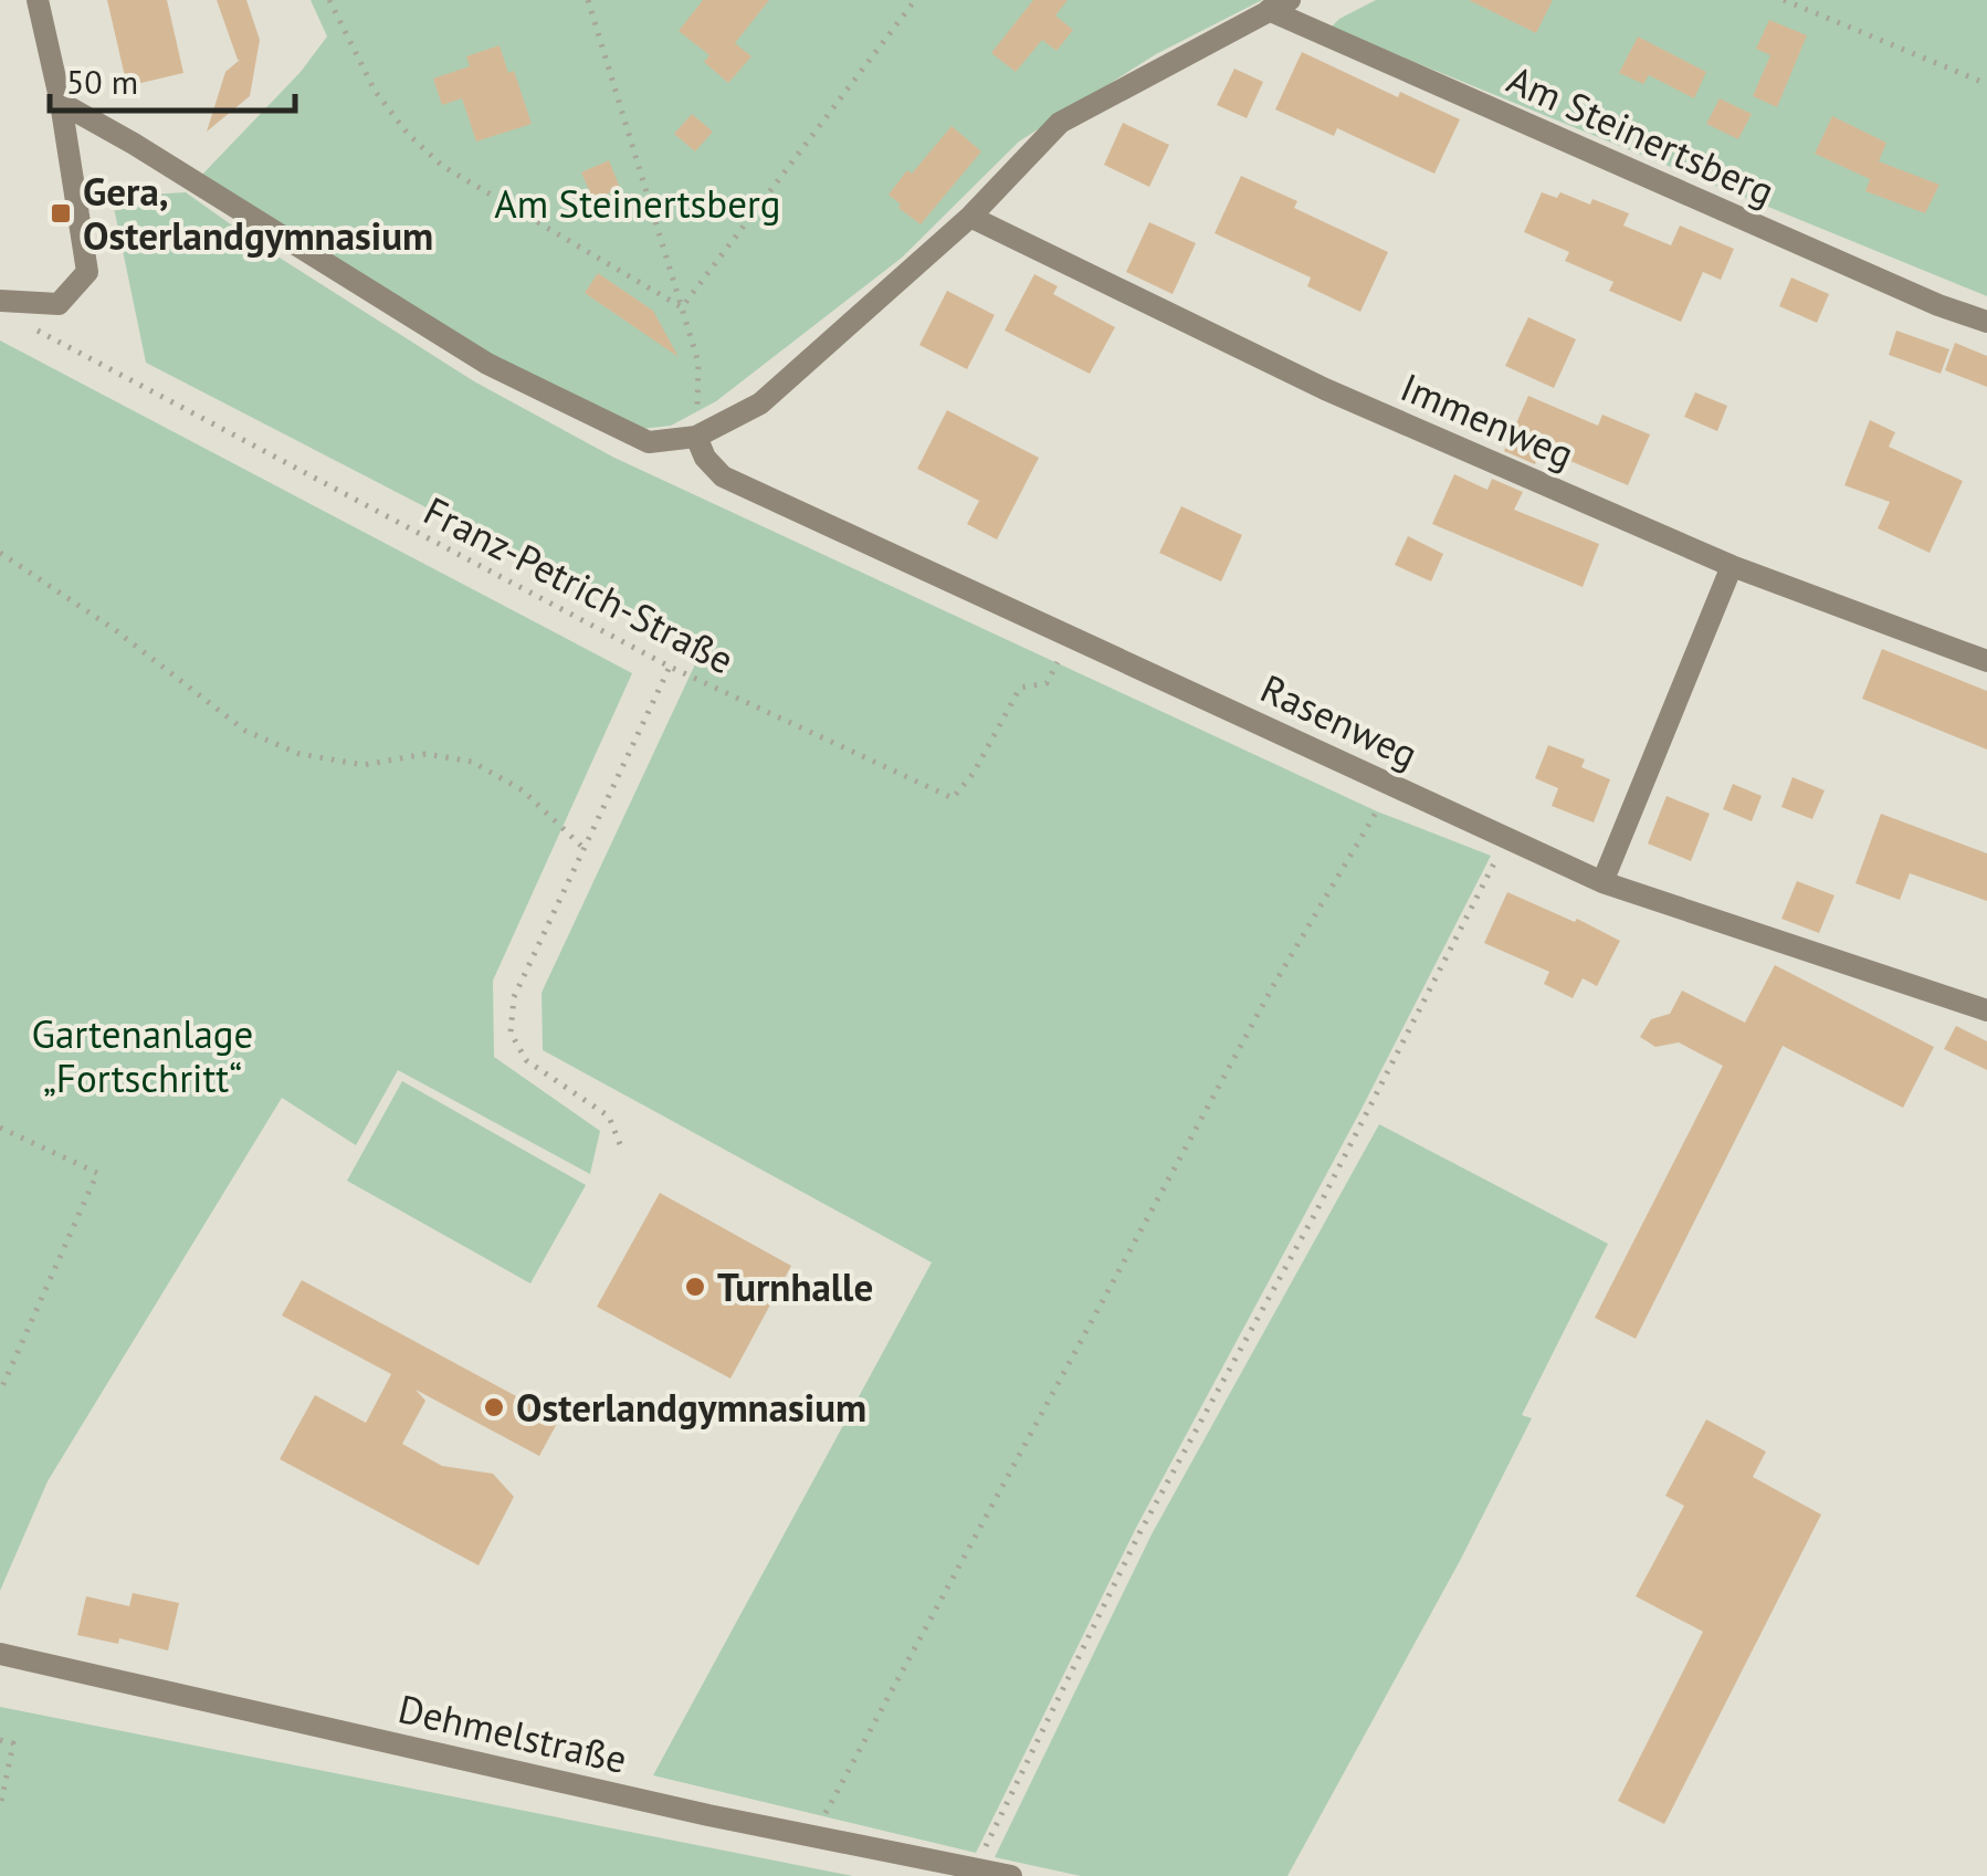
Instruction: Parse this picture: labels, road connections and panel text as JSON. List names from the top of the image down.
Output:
{
  "streets": {
    "street": [
      "Am Steinertsberg",
      "Immenweg",
      "Rasenweg",
      "Dehmelstraße"
    ],
    "path": ["Franz-Petrich-Straße"]
  },
  "crossings": [
    ["Am Steinertsberg", "Immenweg"],
    ["Am Steinertsberg", "Rasenweg"],
    ["Franz-Petrich-Straße", "Rasenweg"]
  ],
  "parks": ["Am Steinertsberg", "Gartenanlage „Fortschritt“"],
  "places": {
    "transit": ["Gera, Osterlandgymnasium"],
    "other": ["Turnhalle", "Osterlandgymnasium"]
  },
  "scale_bar": "50 m"
}
